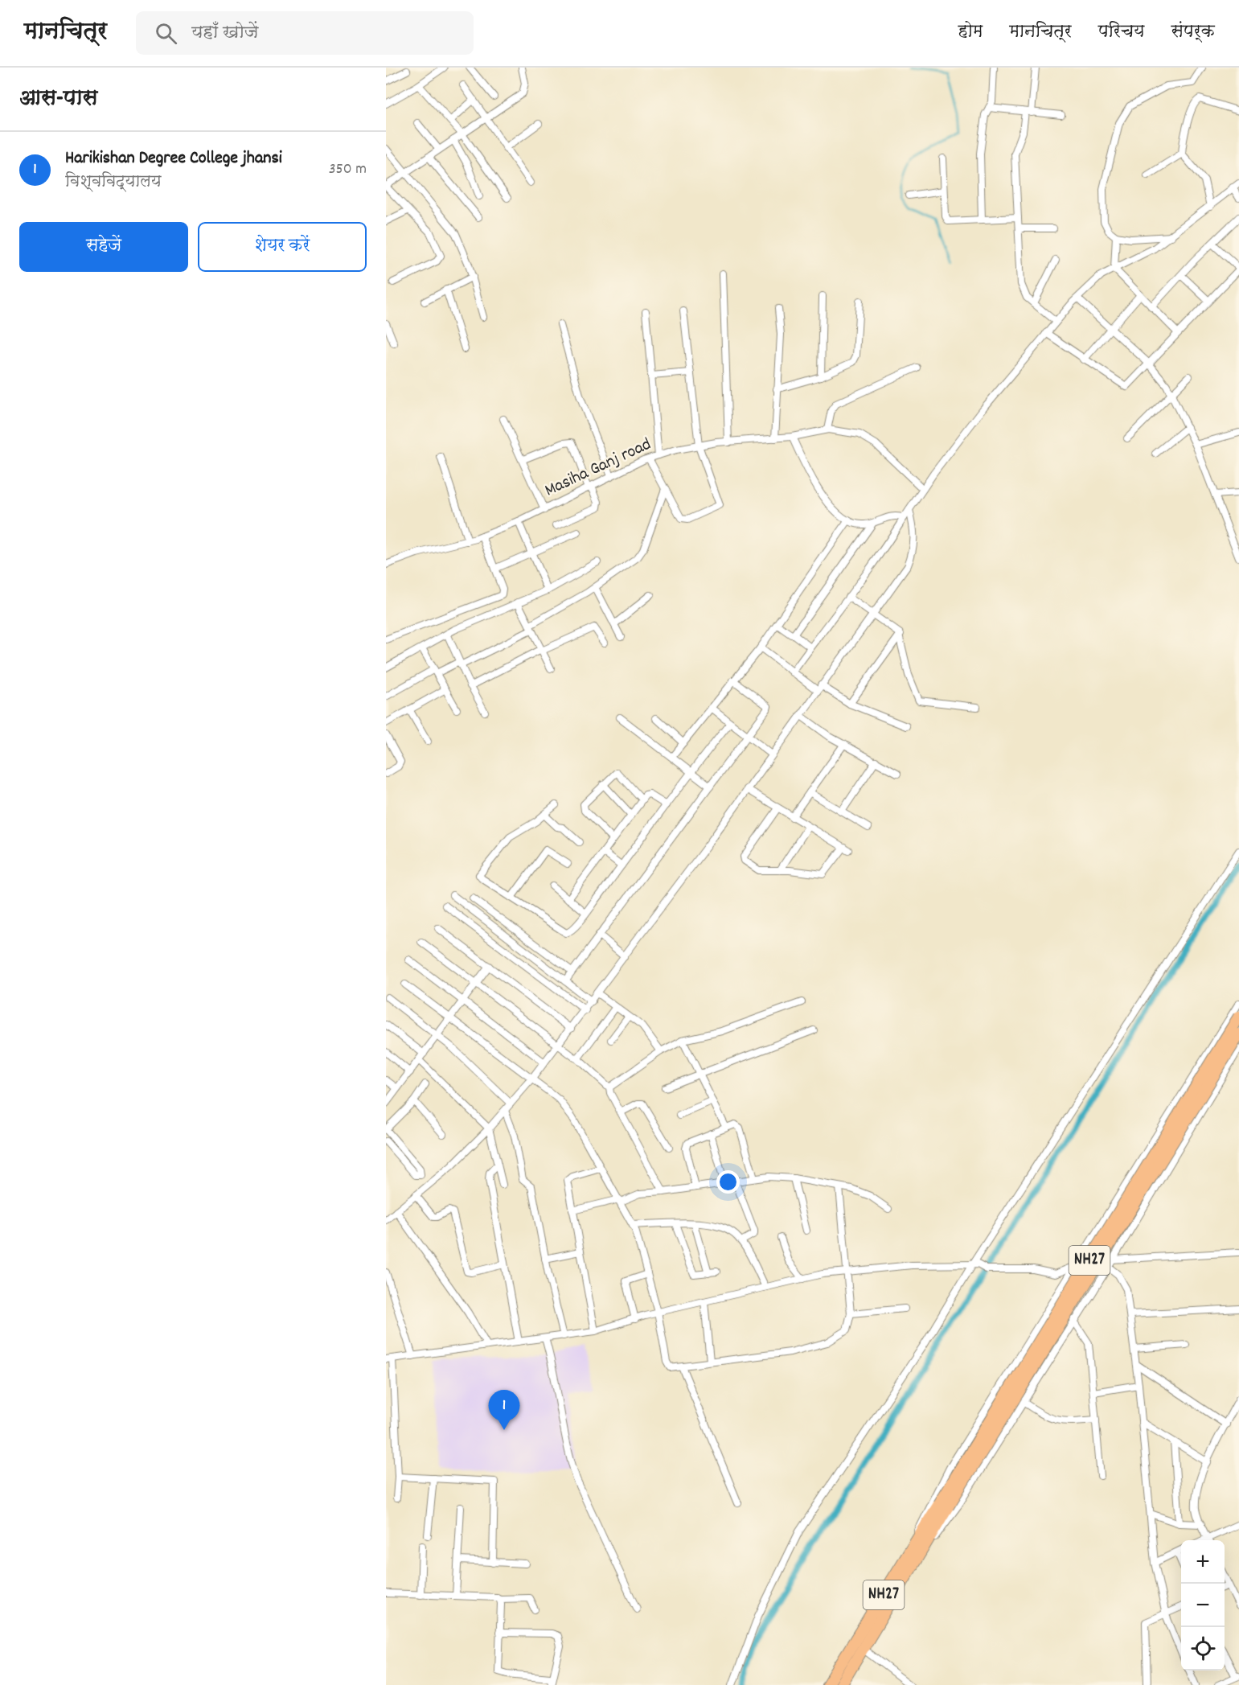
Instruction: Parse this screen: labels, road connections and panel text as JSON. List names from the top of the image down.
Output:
{
  "streets": {
    "highway": ["NH27"],
    "street": ["Masiha Ganj road"]
  },
  "page": {
    "header": "मानचित्र",
    "search": "यहाँ खोजें",
    "nav": [
      "होम",
      "मानचित्र",
      "परिचय",
      "संपर्क"
    ],
    "heading": "आस-पास",
    "list": [
      {
        "mark": "1",
        "name": "Harikishan Degree College jhansi",
        "note": "विश्वविद्यालय",
        "value": "350 m"
      }
    ],
    "buttons": ["सहेजें", "शेयर करें"],
    "pins": "1",
    "map_buttons": ["+", "−"]
  }
}
